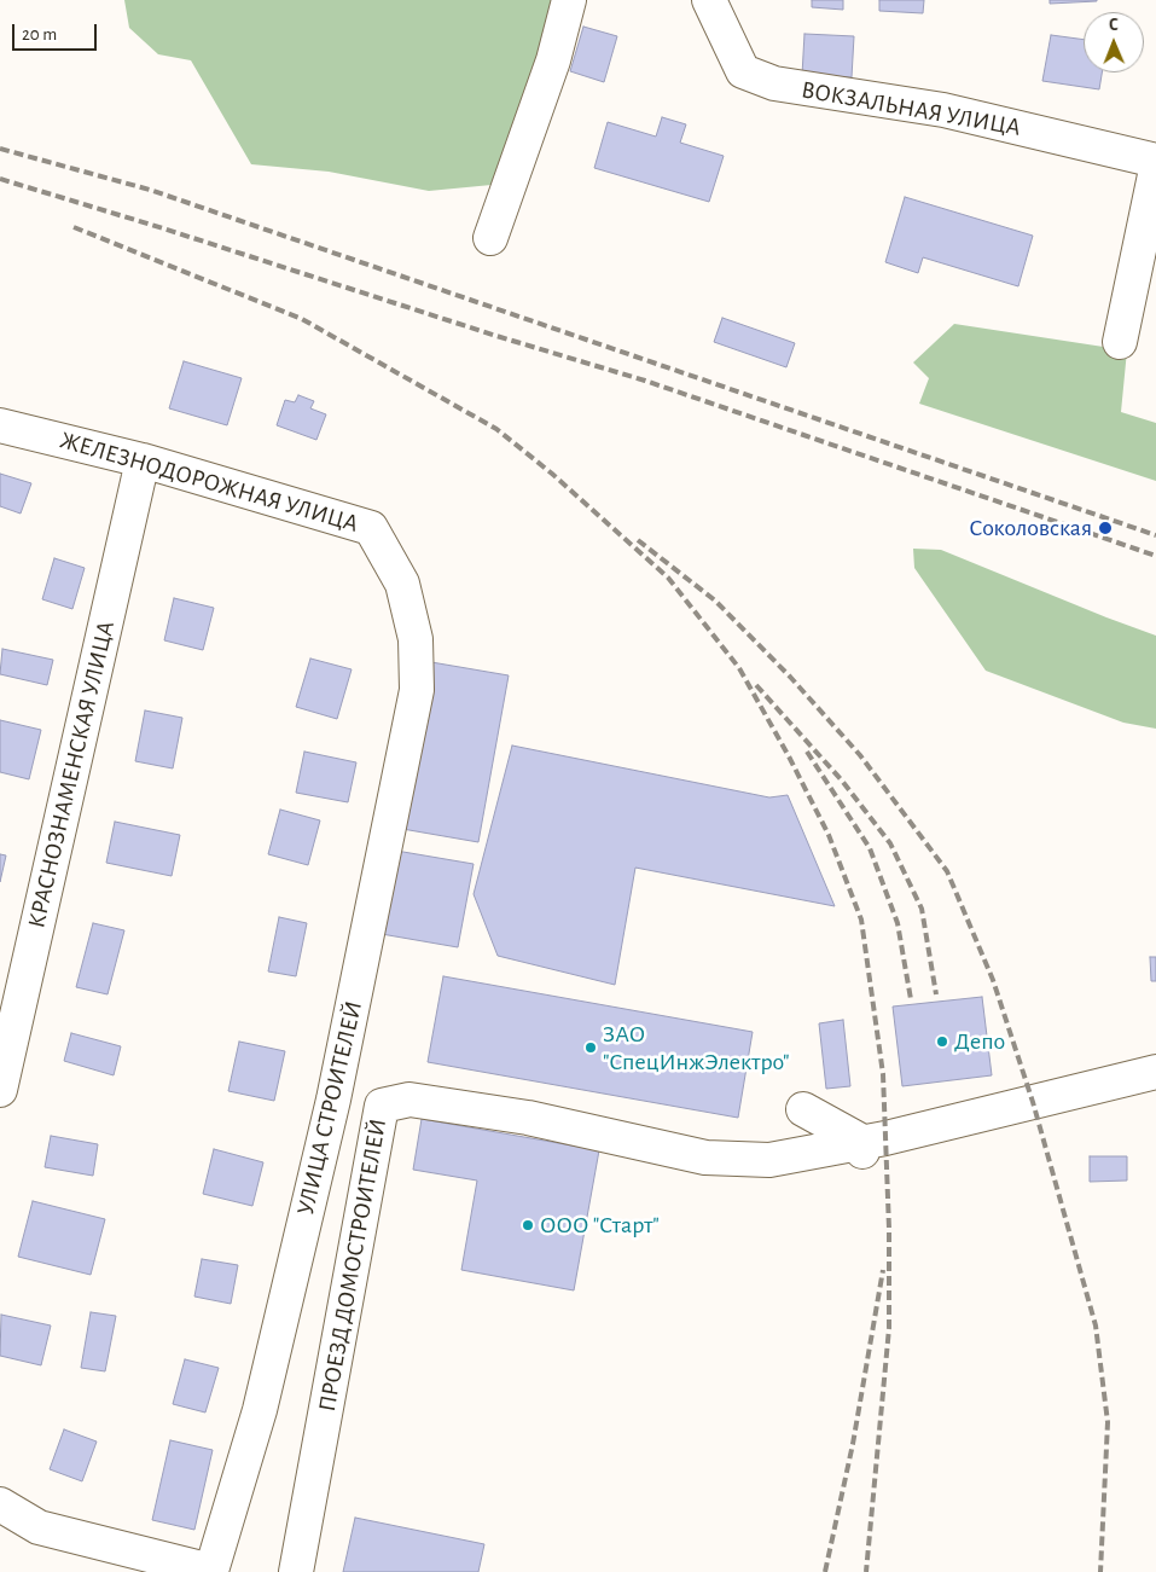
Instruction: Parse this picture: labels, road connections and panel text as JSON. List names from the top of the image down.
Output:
{
  "streets": {
    "street": [
      "ВОКЗАЛЬНАЯ УЛИЦА",
      "ЖЕЛЕЗНОДОРОЖНАЯ УЛИЦА",
      "КРАСНОЗНАМЕНСКАЯ УЛИЦА",
      "УЛИЦА СТРОИТЕЛЕЙ",
      "ПРОЕЗД ДОМОСТРОИТЕЛЕЙ"
    ]
  },
  "crossings": [
    ["ЖЕЛЕЗНОДОРОЖНАЯ УЛИЦА", "КРАСНОЗНАМЕНСКАЯ УЛИЦА"],
    ["ЖЕЛЕЗНОДОРОЖНАЯ УЛИЦА", "УЛИЦА СТРОИТЕЛЕЙ"]
  ],
  "places": [
    "Соколовская",
    "Депо",
    "ЗАО \"СпецИнжЭлектро\"",
    "ООО \"Старт\""
  ],
  "scale_bar": "20 m",
  "north": "top"
}
